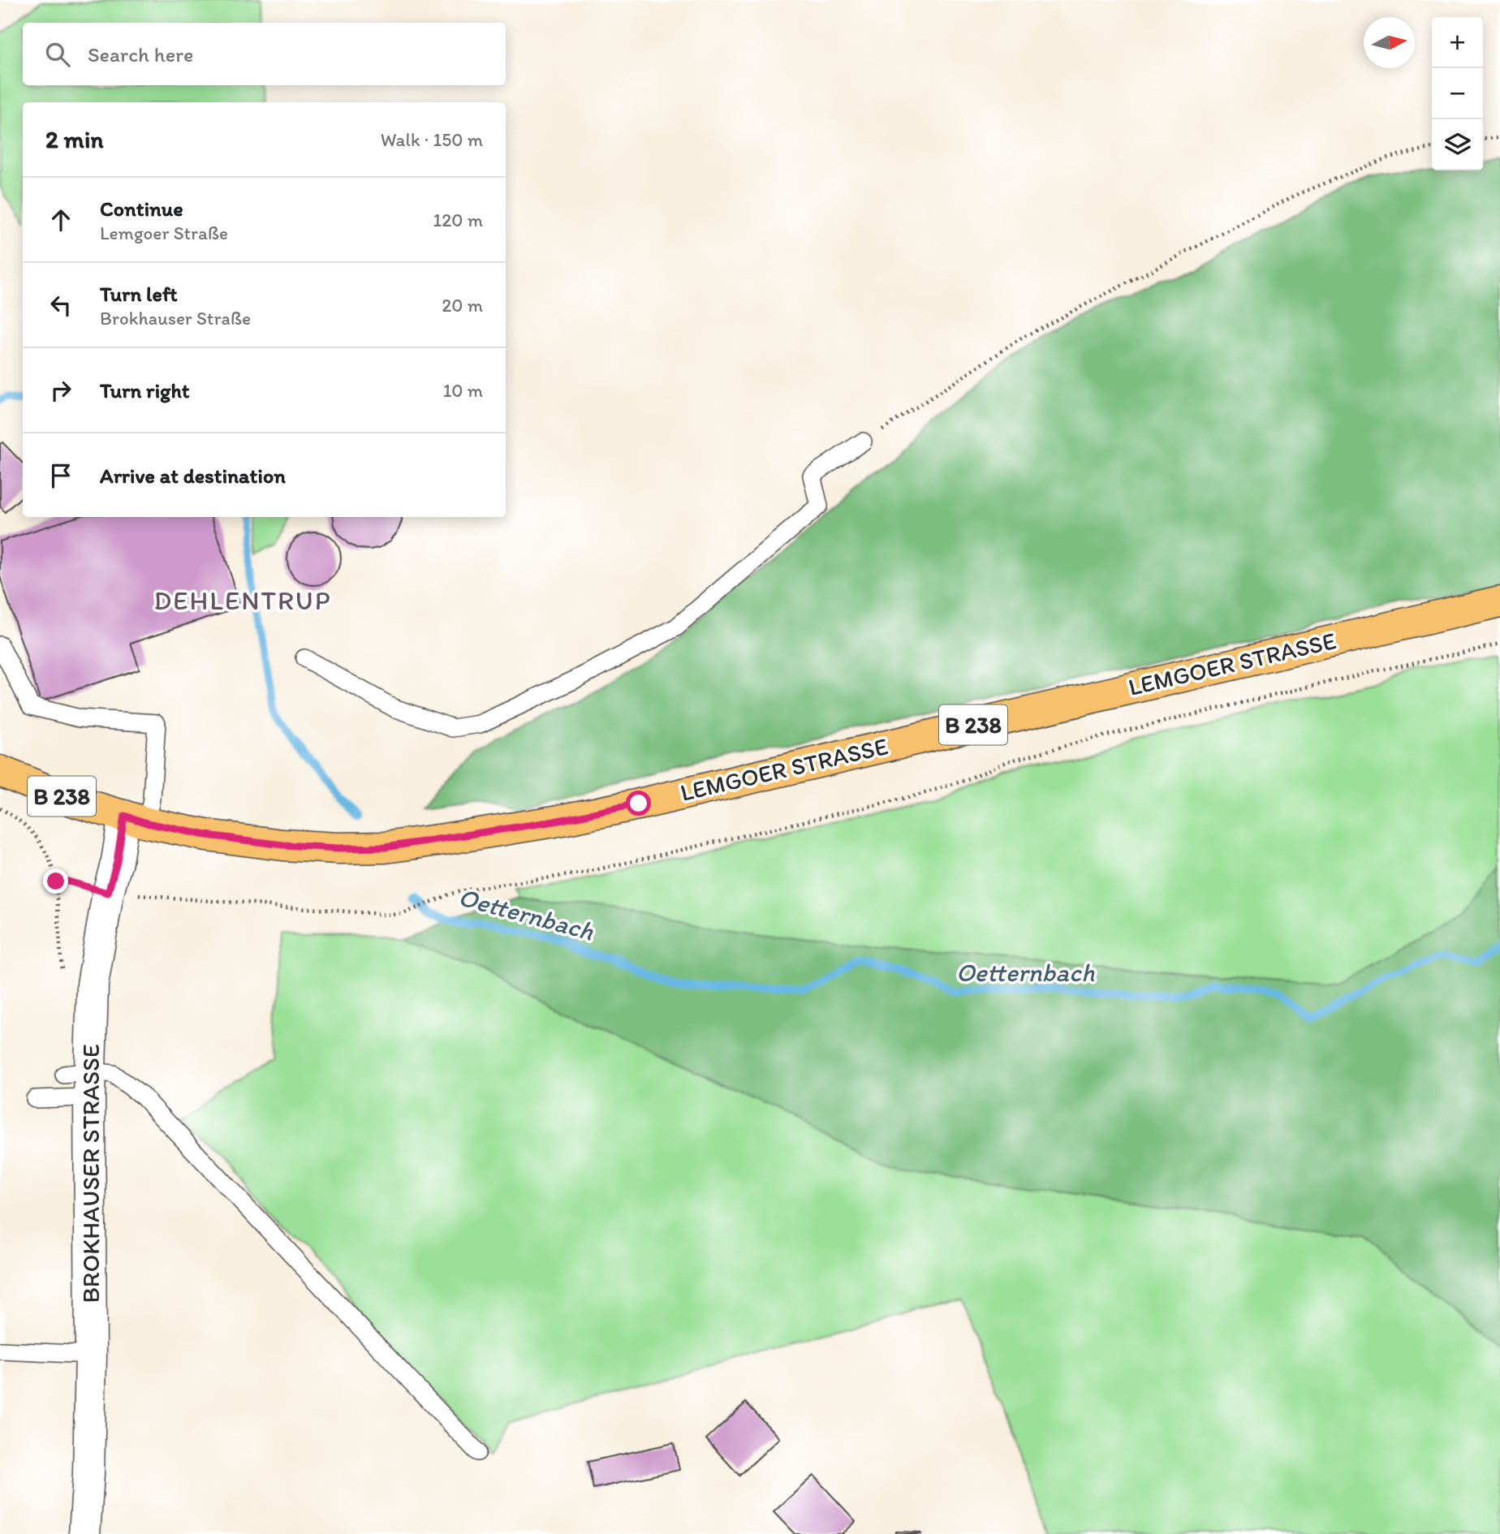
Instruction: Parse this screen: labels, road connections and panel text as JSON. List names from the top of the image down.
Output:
{
  "streets": {
    "main road": ["LEMGOER STRASSE", "B 238"],
    "street": ["BROKHAUSER STRASSE"]
  },
  "crossings": [
    ["LEMGOER STRASSE", "BROKHAUSER STRASSE"]
  ],
  "districts": ["DEHLENTRUP"],
  "water": ["Oetternbach"],
  "north": "right",
  "page": {
    "map_buttons": ["+", "−"],
    "search": "Search here",
    "heading": ["2 min", "Walk · 150 m"],
    "list": [
      ["Continue", "Lemgoer Straße", "120 m"],
      ["Turn left", "Brokhauser Straße", "20 m"],
      ["Turn right", "10 m"],
      "Arrive at destination"
    ]
  }
}
